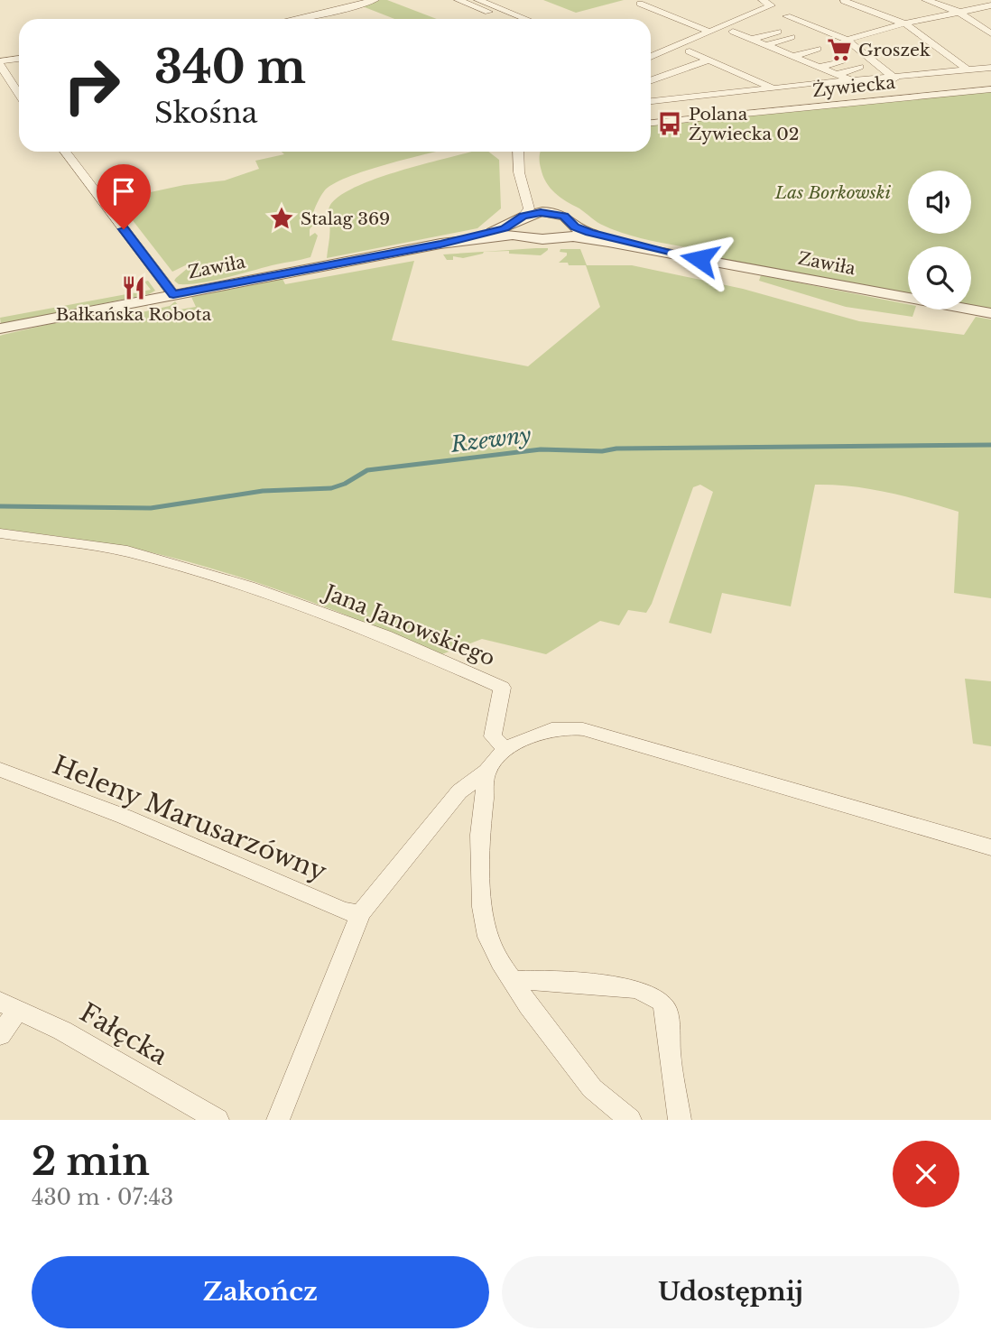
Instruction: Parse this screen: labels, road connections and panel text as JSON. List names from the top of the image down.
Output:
{
  "streets": {
    "street": [
      "Żywiecka",
      "Zawiła",
      "Jana Janowskiego",
      "Heleny Marusarzówny",
      "Fałęcka"
    ]
  },
  "water": ["Rzewny"],
  "parks": ["Las Borkowski"],
  "places": {
    "supermarket": ["Groszek"],
    "bus stop": ["Polana Żywiecka 02"],
    "place": ["Stalag 369"],
    "restaurant": ["Bałkańska Robota"]
  },
  "page": {
    "turn": ["340 m", "Skośna"],
    "heading": ["2 min", "430 m · 07:43"],
    "buttons": ["Zakończ", "Udostępnij"]
  }
}
